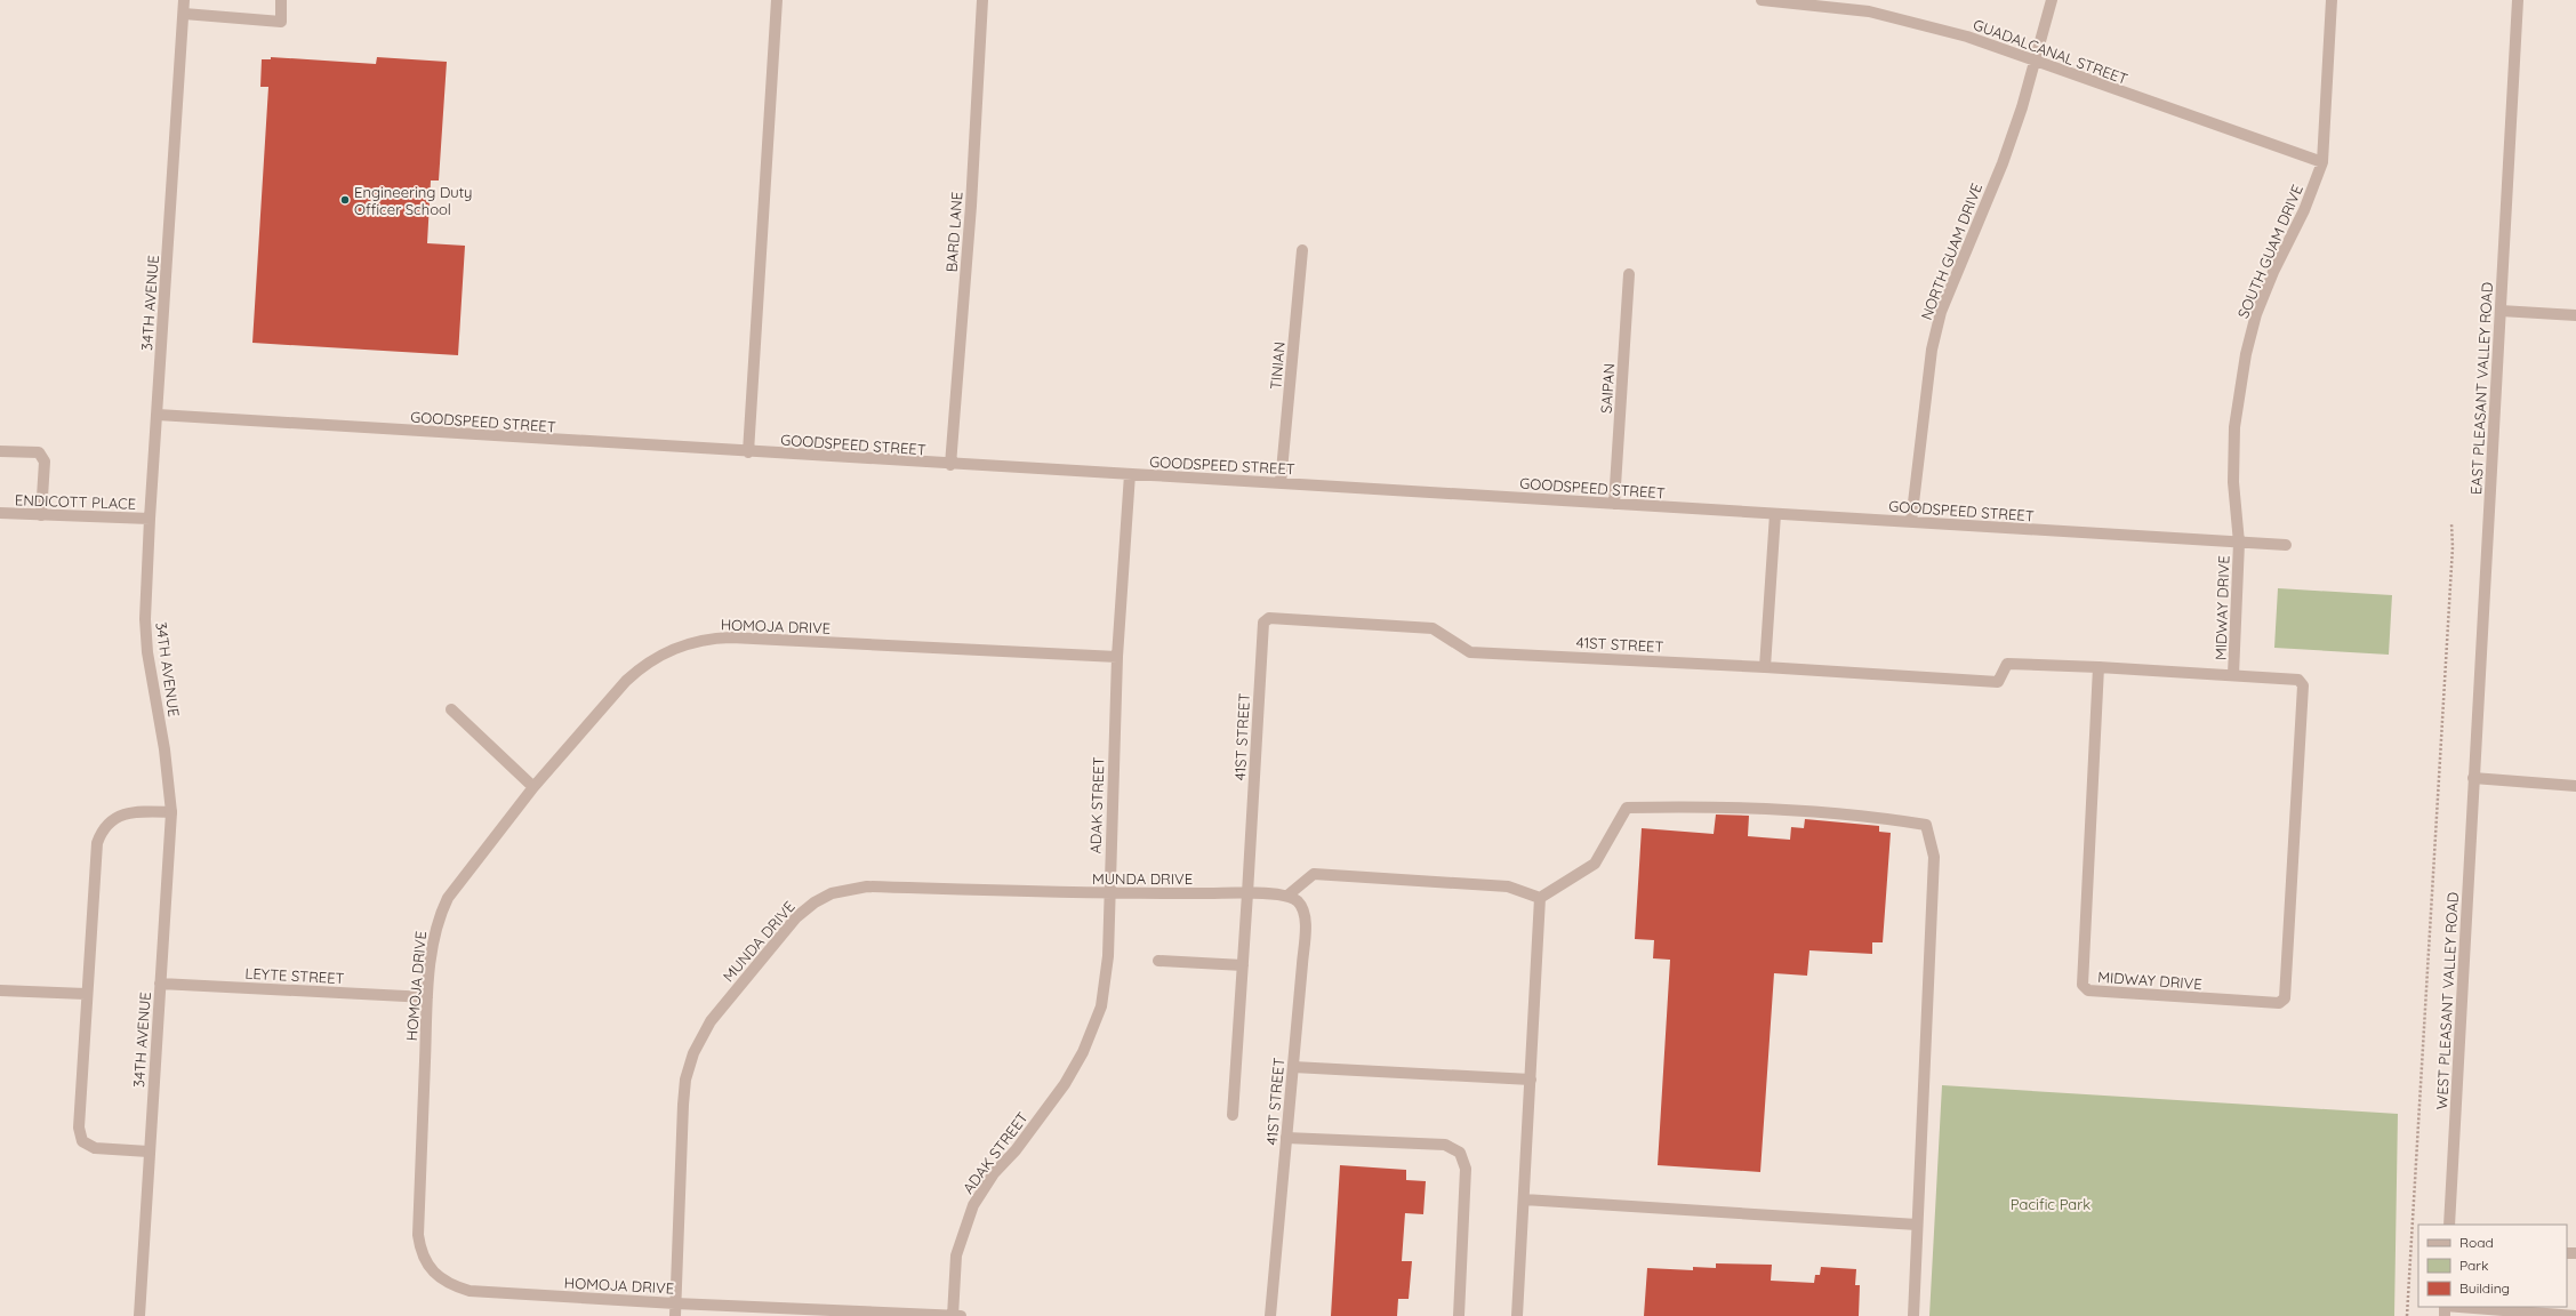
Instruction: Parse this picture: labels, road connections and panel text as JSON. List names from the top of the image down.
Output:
{
  "streets": {
    "street": [
      "GUADALCANAL STREET",
      "BARD LANE",
      "NORTH GUAM DRIVE",
      "SOUTH GUAM DRIVE",
      "34TH AVENUE",
      "TINIAN",
      "SAIPAN",
      "EAST PLEASANT VALLEY ROAD",
      "GOODSPEED STREET",
      "ENDICOTT PLACE",
      "MIDWAY DRIVE",
      "HOMOJA DRIVE",
      "41ST STREET",
      "ADAK STREET",
      "MUNDA DRIVE",
      "LEYTE STREET",
      "WEST PLEASANT VALLEY ROAD"
    ]
  },
  "crossings": [
    ["GUADALCANAL STREET", "NORTH GUAM DRIVE"],
    ["GUADALCANAL STREET", "SOUTH GUAM DRIVE"],
    ["BARD LANE", "GOODSPEED STREET"],
    ["NORTH GUAM DRIVE", "GOODSPEED STREET"],
    ["SOUTH GUAM DRIVE", "GOODSPEED STREET"],
    ["SOUTH GUAM DRIVE", "MIDWAY DRIVE"],
    ["34TH AVENUE", "GOODSPEED STREET"],
    ["34TH AVENUE", "ENDICOTT PLACE"],
    ["34TH AVENUE", "LEYTE STREET"],
    ["TINIAN", "GOODSPEED STREET"],
    ["SAIPAN", "GOODSPEED STREET"],
    ["EAST PLEASANT VALLEY ROAD", "WEST PLEASANT VALLEY ROAD"],
    ["GOODSPEED STREET", "MIDWAY DRIVE"],
    ["GOODSPEED STREET", "ADAK STREET"],
    ["MIDWAY DRIVE", "41ST STREET"],
    ["HOMOJA DRIVE", "ADAK STREET"],
    ["HOMOJA DRIVE", "MUNDA DRIVE"],
    ["HOMOJA DRIVE", "LEYTE STREET"],
    ["41ST STREET", "MUNDA DRIVE"],
    ["ADAK STREET", "MUNDA DRIVE"]
  ],
  "parks": ["Pacific Park"],
  "places": ["Engineering Duty Officer School"],
  "legend": ["Road", "Park", "Building"]
}
